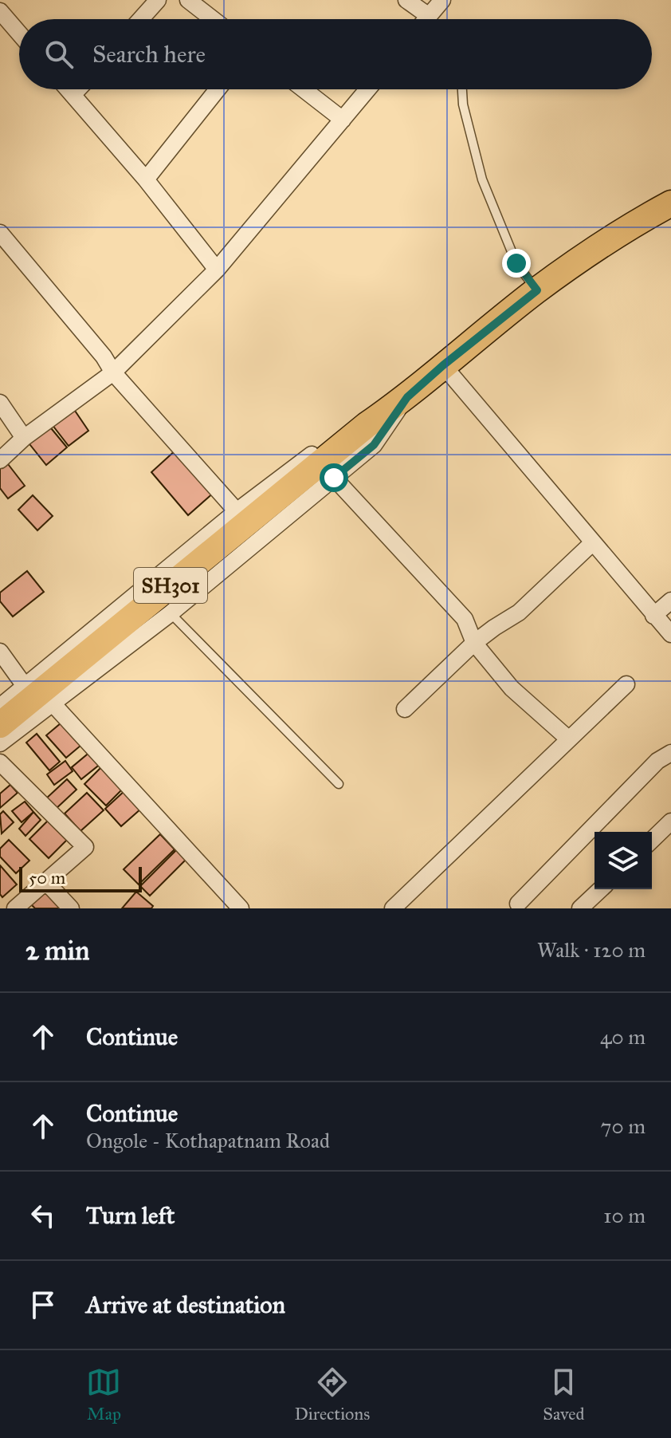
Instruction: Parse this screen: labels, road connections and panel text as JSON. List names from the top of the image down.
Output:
{
  "streets": {
    "main road": ["SH301"]
  },
  "scale_bar": "50 m",
  "page": {
    "search": "Search here",
    "scale": "50 m",
    "heading": ["2 min", "Walk · 120 m"],
    "list": [
      ["Continue", "40 m"],
      ["Continue", "Ongole - Kothapatnam Road", "70 m"],
      ["Turn left", "10 m"],
      "Arrive at destination"
    ],
    "nav": ["Map", "Directions", "Saved"]
  }
}
